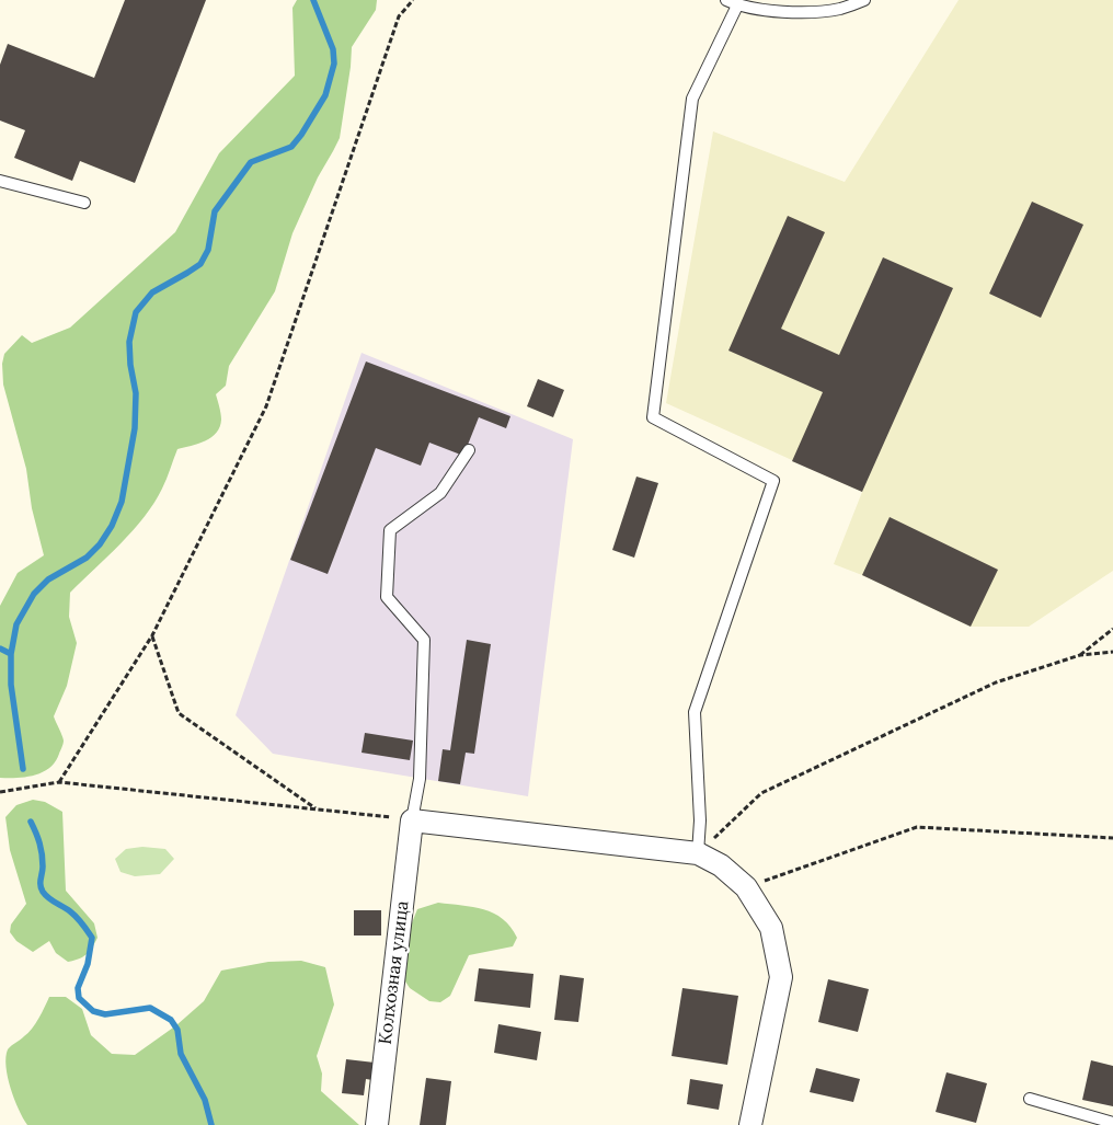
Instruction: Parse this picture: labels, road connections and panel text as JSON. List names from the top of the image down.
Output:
{
  "streets": {
    "street": ["Колхозная улица"]
  }
}
